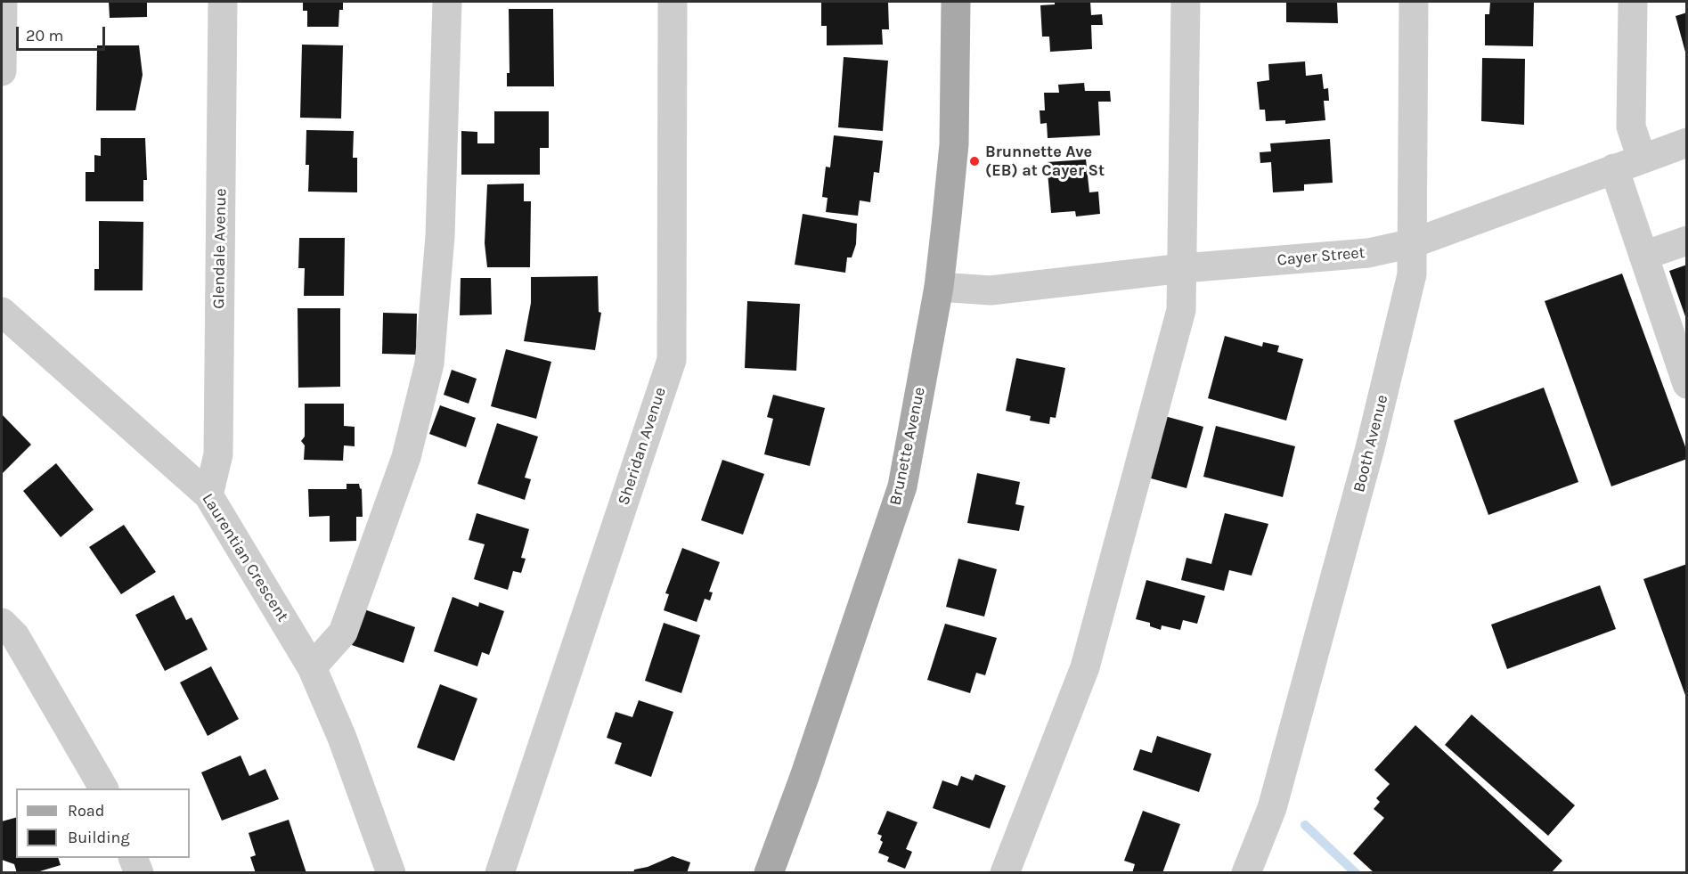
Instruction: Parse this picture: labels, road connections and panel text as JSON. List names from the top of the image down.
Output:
{
  "streets": {
    "main road": ["Brunette Avenue"],
    "street": [
      "Glendale Avenue",
      "Cayer Street",
      "Booth Avenue",
      "Sheridan Avenue",
      "Laurentian Crescent"
    ]
  },
  "crossings": [
    ["Glendale Avenue", "Laurentian Crescent"],
    ["Cayer Street", "Booth Avenue"],
    ["Cayer Street", "Brunette Avenue"]
  ],
  "places": ["Brunnette Ave (EB) at Cayer St"],
  "legend": ["Road", "Building"],
  "scale_bar": "20 m"
}
